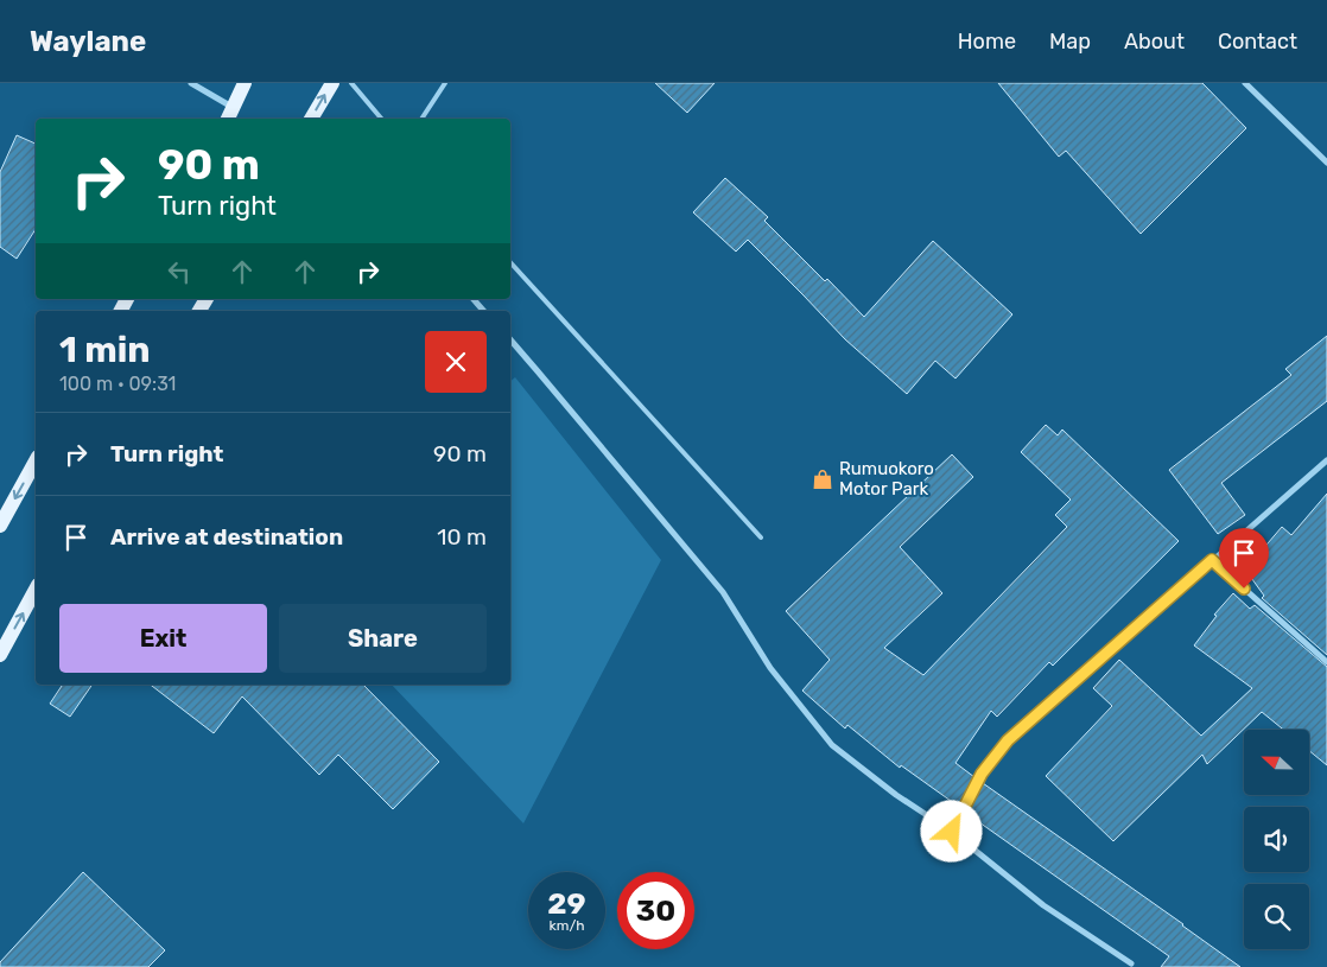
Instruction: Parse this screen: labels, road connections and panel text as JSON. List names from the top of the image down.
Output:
{
  "places": {
    "shop": ["Rumuokoro Motor Park"]
  },
  "north": "left",
  "page": {
    "header": "Waylane",
    "nav": [
      "Home",
      "Map",
      "About",
      "Contact"
    ],
    "turn": ["90 m", "Turn right"],
    "heading": ["1 min", "100 m · 09:31"],
    "list": [
      {
        "name": "Turn right",
        "value": "90 m"
      },
      {
        "name": "Arrive at destination",
        "value": "10 m"
      }
    ],
    "buttons": ["Exit", "Share"],
    "speed": "29 km/h",
    "limit": "30"
  }
}
